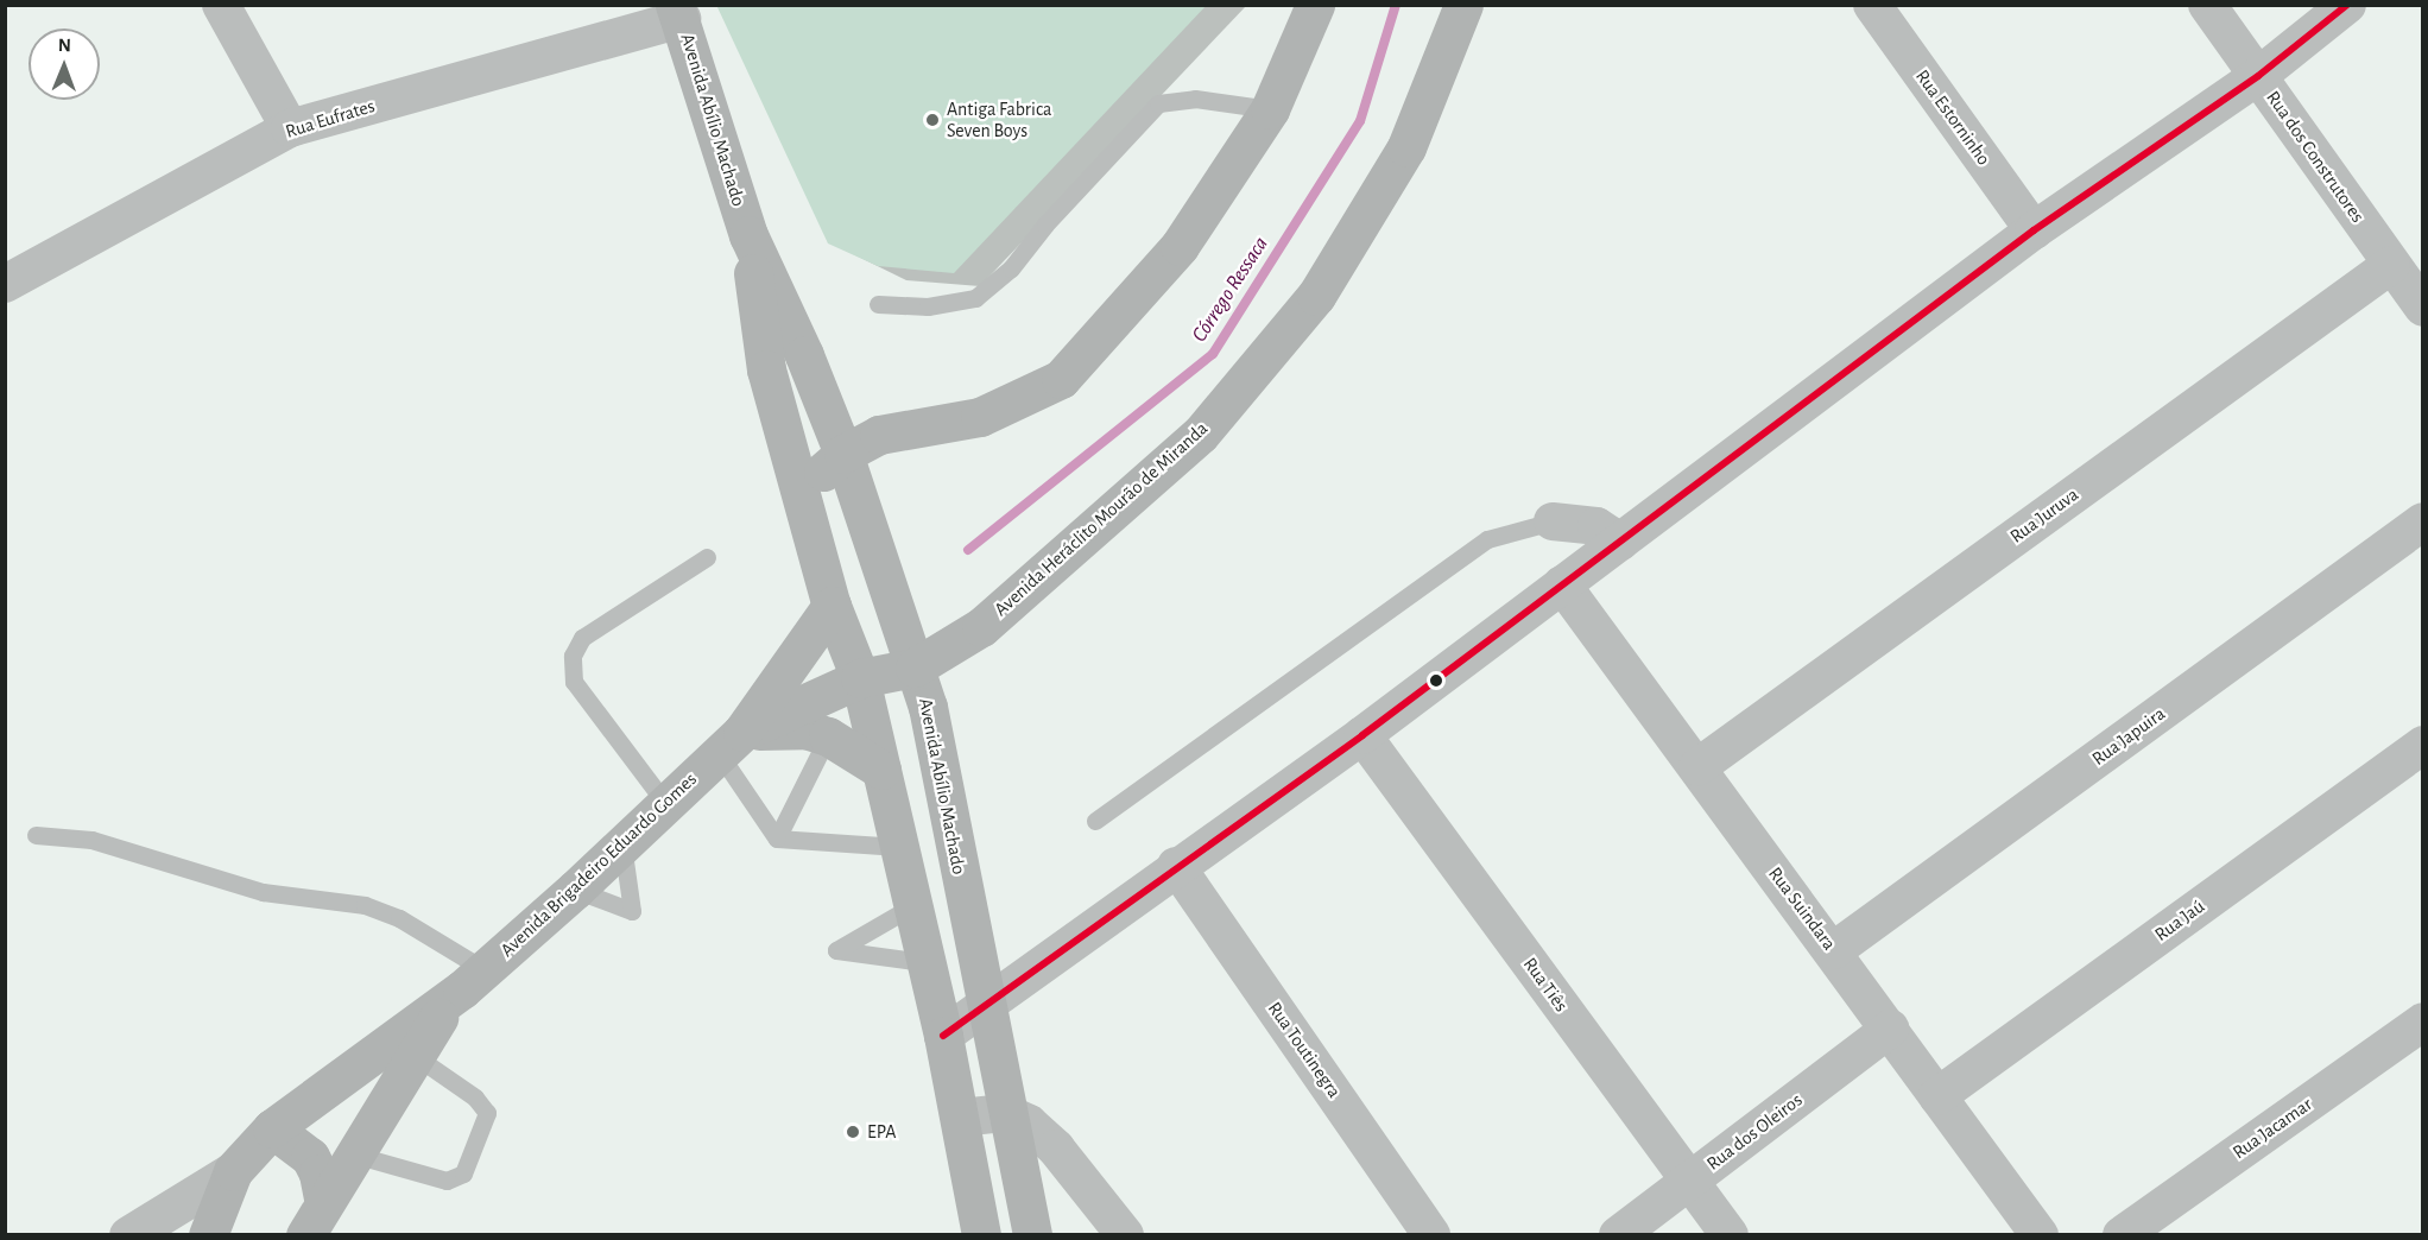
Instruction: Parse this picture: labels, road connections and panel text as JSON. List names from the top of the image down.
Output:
{
  "streets": {
    "main road": ["Avenida Abílio Machado", "Avenida Heráclito Mourão de Miranda", "Avenida Brigadeiro Eduardo Gomes"],
    "street": [
      "Rua Estorninho",
      "Rua Eufrates",
      "Rua dos Construtores",
      "Rua Juruva",
      "Rua Japuira",
      "Rua Suindara",
      "Rua Jaú",
      "Rua Tiês",
      "Rua Toutinegra",
      "Rua Jacamar",
      "Rua dos Oleiros"
    ]
  },
  "crossings": [
    ["Rua Eufrates", "Avenida Abílio Machado"],
    ["Avenida Abílio Machado", "Avenida Heráclito Mourão de Miranda"],
    ["Avenida Abílio Machado", "Avenida Brigadeiro Eduardo Gomes"],
    ["Rua dos Construtores", "Rua Juruva"],
    ["Rua Juruva", "Rua Suindara"],
    ["Avenida Heráclito Mourão de Miranda", "Avenida Brigadeiro Eduardo Gomes"],
    ["Rua Japuira", "Rua Suindara"],
    ["Rua Suindara", "Rua Jaú"],
    ["Rua Suindara", "Rua dos Oleiros"],
    ["Rua Tiês", "Rua dos Oleiros"]
  ],
  "water": ["Córrego Ressaca"],
  "places": ["Antiga Fabrica Seven Boys", "EPA"],
  "north": "top"
}
